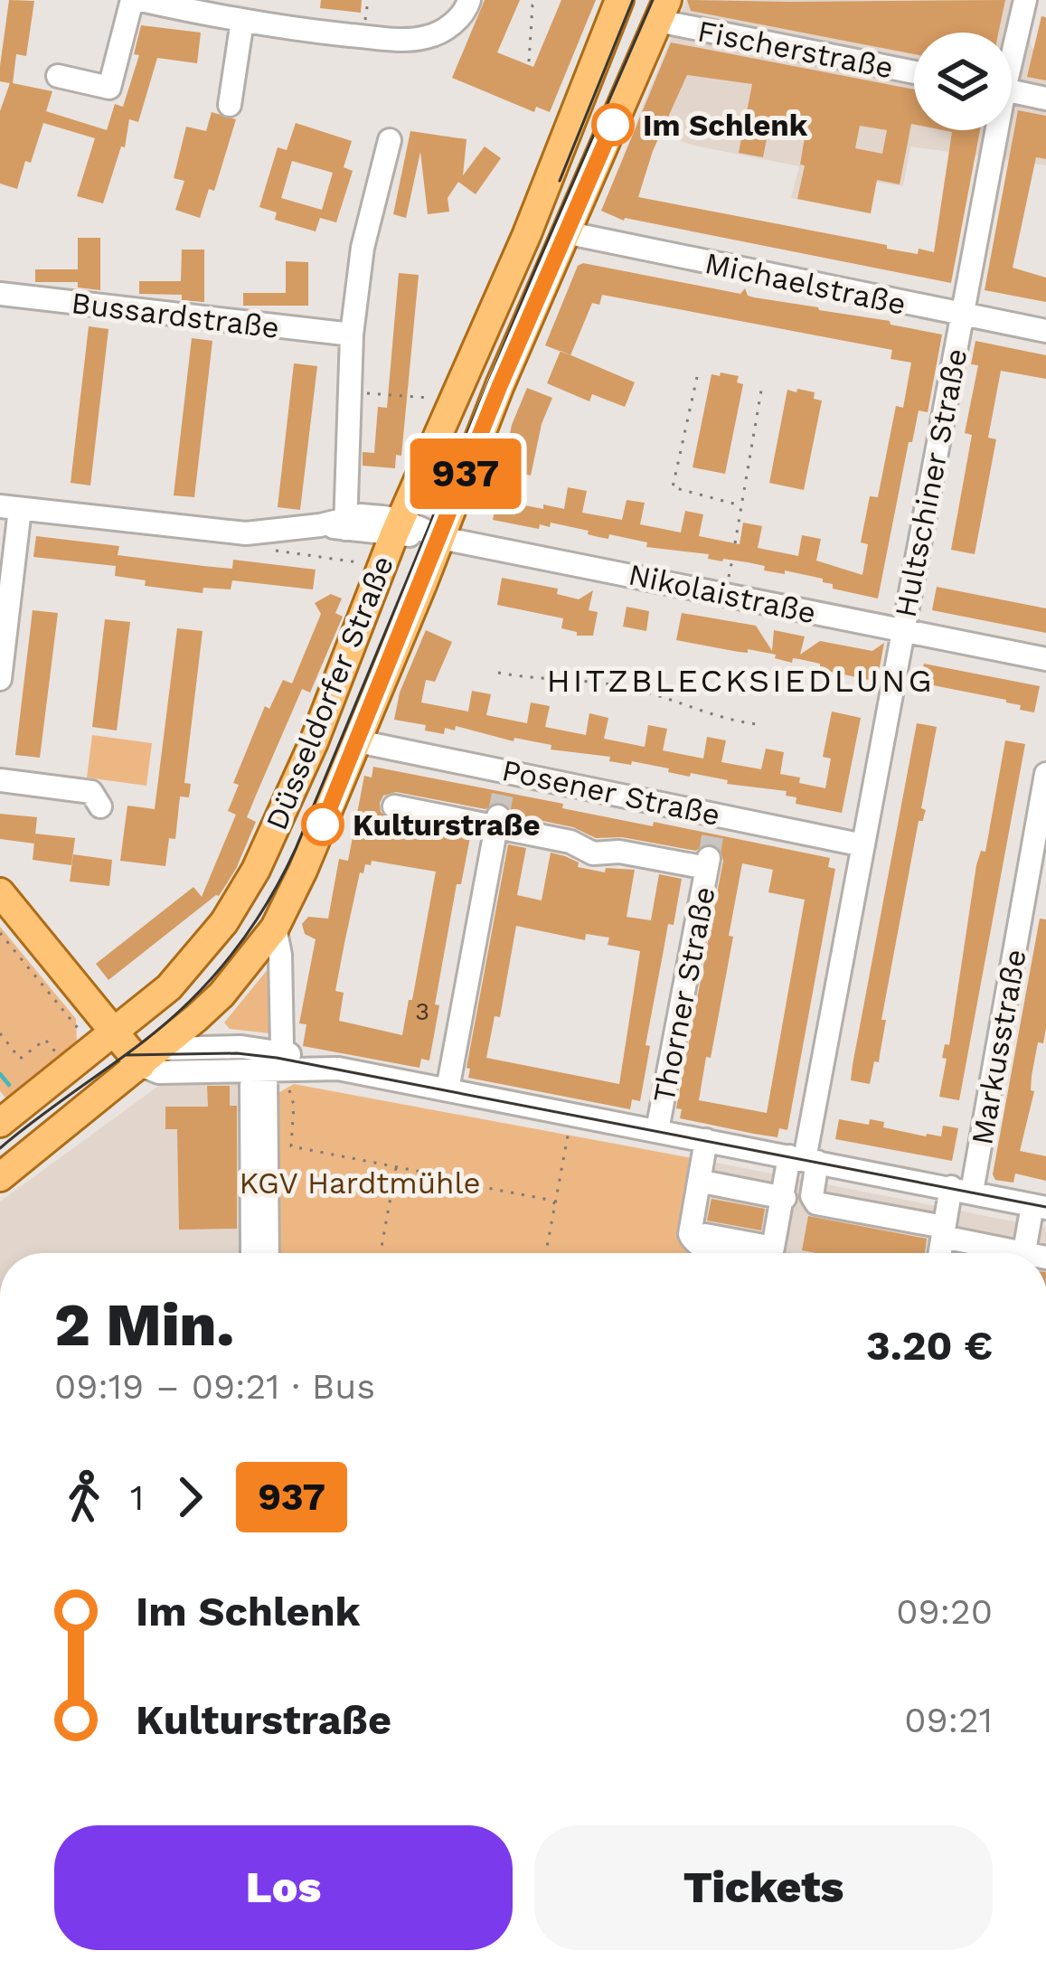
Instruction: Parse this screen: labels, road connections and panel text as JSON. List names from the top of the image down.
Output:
{
  "streets": {
    "main road": ["Düsseldorfer Straße"],
    "street": [
      "Fischerstraße",
      "Michaelstraße",
      "Bussardstraße",
      "Hultschiner Straße",
      "Nikolaistraße",
      "Posener Straße",
      "Thorner Straße",
      "Markusstraße"
    ]
  },
  "crossings": [
    ["Fischerstraße", "Düsseldorfer Straße"],
    ["Michaelstraße", "Hultschiner Straße"],
    ["Michaelstraße", "Düsseldorfer Straße"],
    ["Hultschiner Straße", "Nikolaistraße"],
    ["Hultschiner Straße", "Posener Straße"],
    ["Nikolaistraße", "Düsseldorfer Straße"],
    ["Düsseldorfer Straße", "Posener Straße"]
  ],
  "districts": ["HITZBLECKSIEDLUNG"],
  "parks": ["KGV Hardtmühle"],
  "places": ["Im Schlenk", "Kulturstraße"],
  "lines": ["bus line 937"],
  "house_numbers": ["3"],
  "page": {
    "on_map": "937",
    "heading": ["2 Min.", "09:19 – 09:21 · Bus", "3.20 €"],
    "legs": ["1", "937"],
    "list": [
      {
        "name": "Im Schlenk",
        "value": "09:20"
      },
      {
        "name": "Kulturstraße",
        "value": "09:21"
      }
    ],
    "buttons": ["Los", "Tickets"]
  }
}
